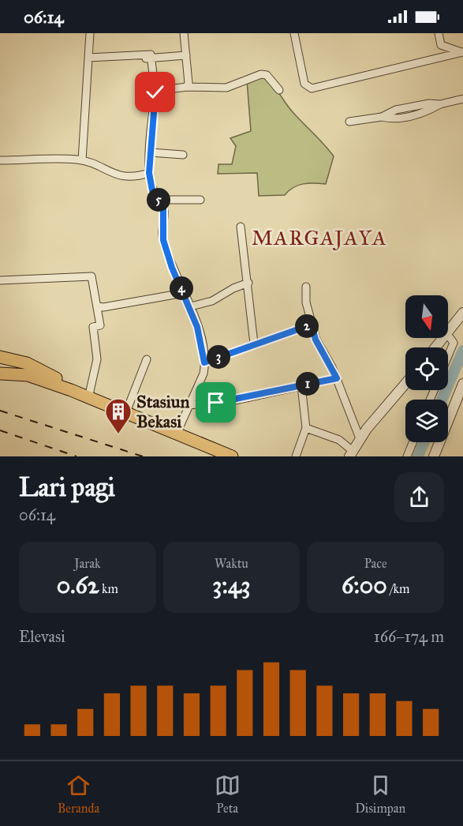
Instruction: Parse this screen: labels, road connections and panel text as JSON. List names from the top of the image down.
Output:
{
  "districts": ["MARGAJAYA"],
  "places": {
    "building": ["Stasiun Bekasi"]
  },
  "north": "bottom",
  "page": {
    "status": "06:14",
    "pins": [
      "5",
      "4",
      "2",
      "3",
      "1"
    ],
    "heading": ["Lari pagi", "06:14"],
    "stats": [
      ["Jarak", "0.62 km"],
      ["Waktu", "3:43"],
      ["Pace", "6:00 /km"]
    ],
    "chart": ["Elevasi", "166–174 m"],
    "tabs": ["Beranda", "Peta", "Disimpan"]
  }
}
